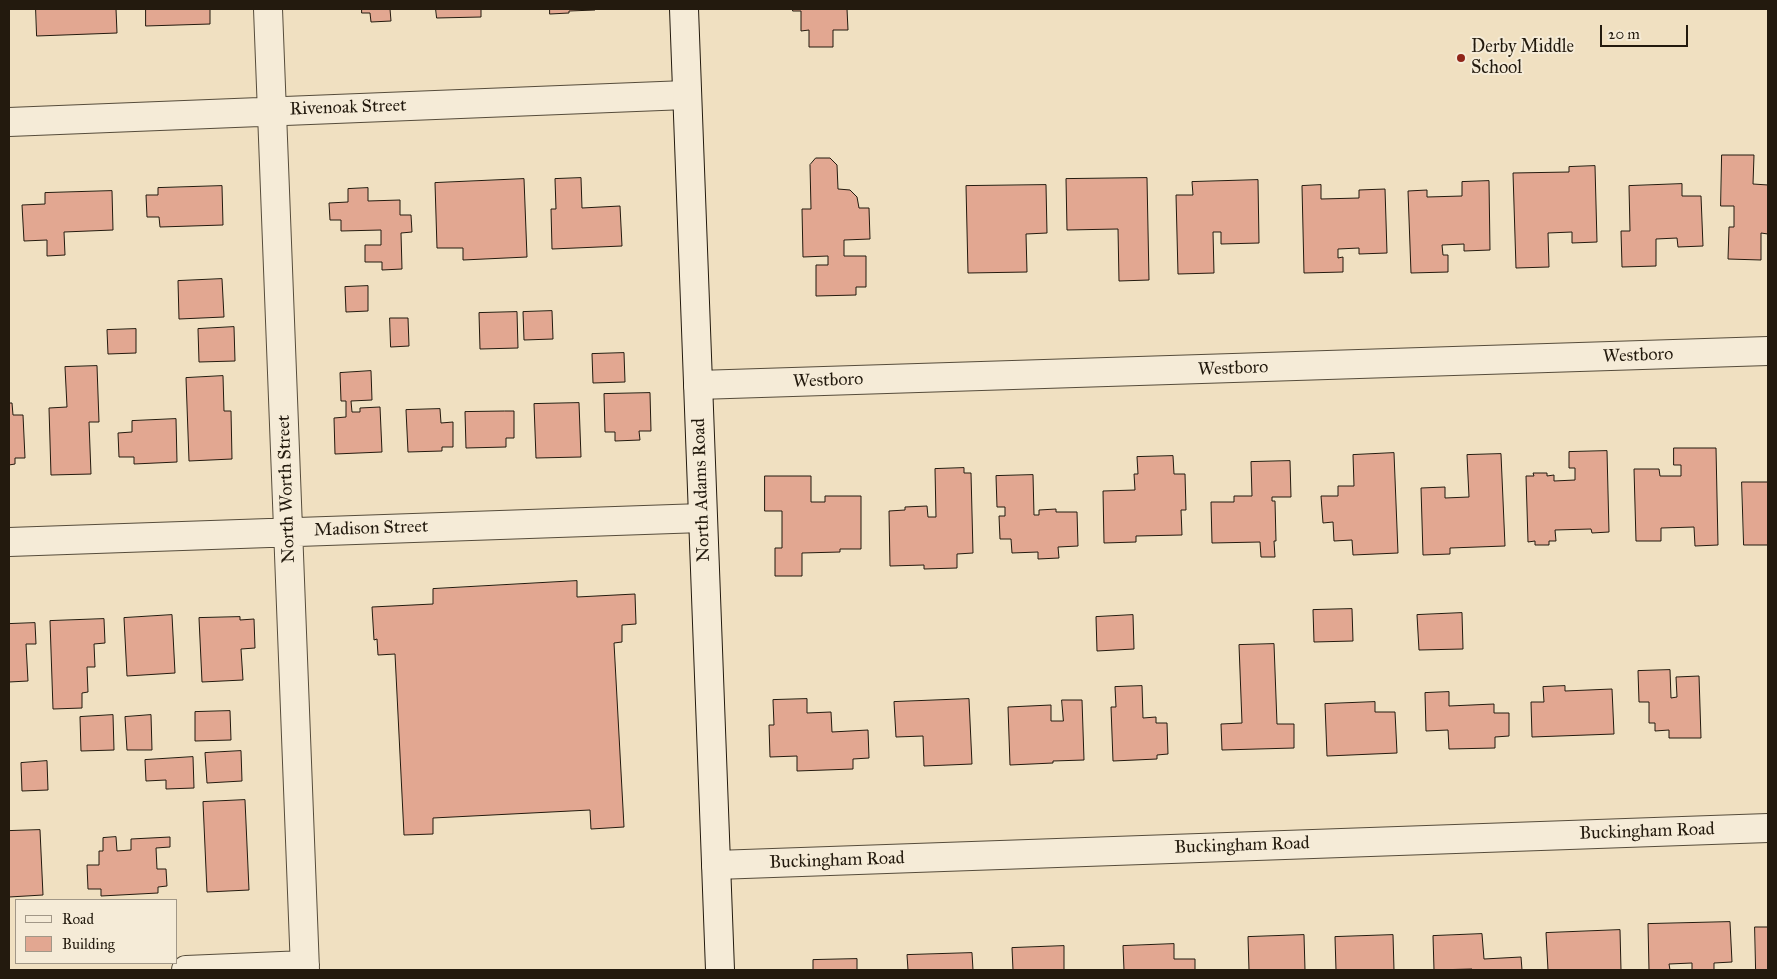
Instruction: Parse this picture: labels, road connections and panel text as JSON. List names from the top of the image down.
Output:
{
  "streets": {
    "street": [
      "Rivenoak Street",
      "Westboro",
      "North Worth Street",
      "North Adams Road",
      "Madison Street",
      "Buckingham Road"
    ]
  },
  "crossings": [
    ["Rivenoak Street", "North Worth Street"],
    ["Rivenoak Street", "North Adams Road"],
    ["Westboro", "North Adams Road"],
    ["North Worth Street", "Madison Street"],
    ["North Adams Road", "Madison Street"],
    ["North Adams Road", "Buckingham Road"]
  ],
  "places": ["Derby Middle School"],
  "legend": ["Road", "Building"],
  "scale_bar": "20 m"
}
